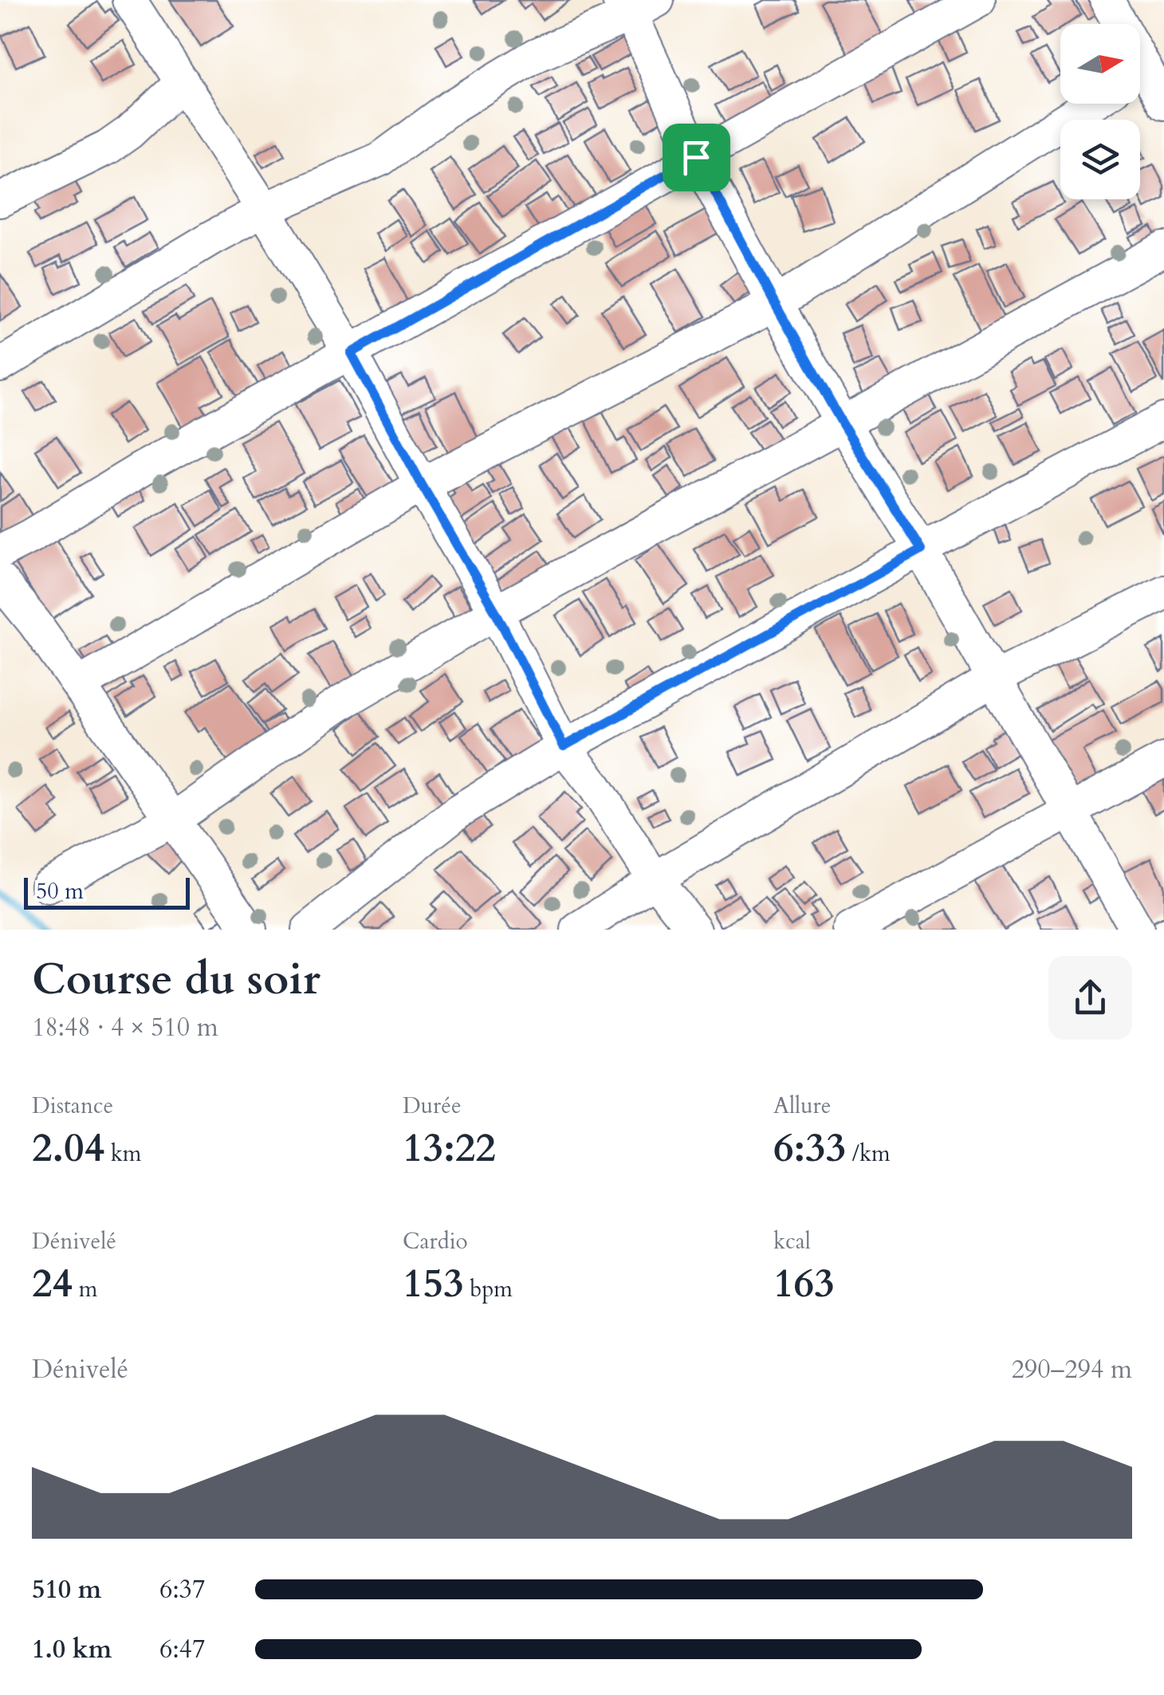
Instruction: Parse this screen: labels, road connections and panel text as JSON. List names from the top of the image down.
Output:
{
  "scale_bar": "50 m",
  "north": "right",
  "page": {
    "scale": "50 m",
    "heading": ["Course du soir", "18:48 · 4 × 510 m"],
    "stats": [
      ["Distance", "2.04 km"],
      ["Durée", "13:22"],
      ["Allure", "6:33 /km"],
      ["Dénivelé", "24 m"],
      ["Cardio", "153 bpm"],
      ["kcal", "163"]
    ],
    "chart": ["Dénivelé", "290–294 m"],
    "list": [
      {
        "name": "510 m",
        "note": "6:37"
      },
      {
        "name": "1.0 km",
        "note": "6:47"
      }
    ]
  }
}
